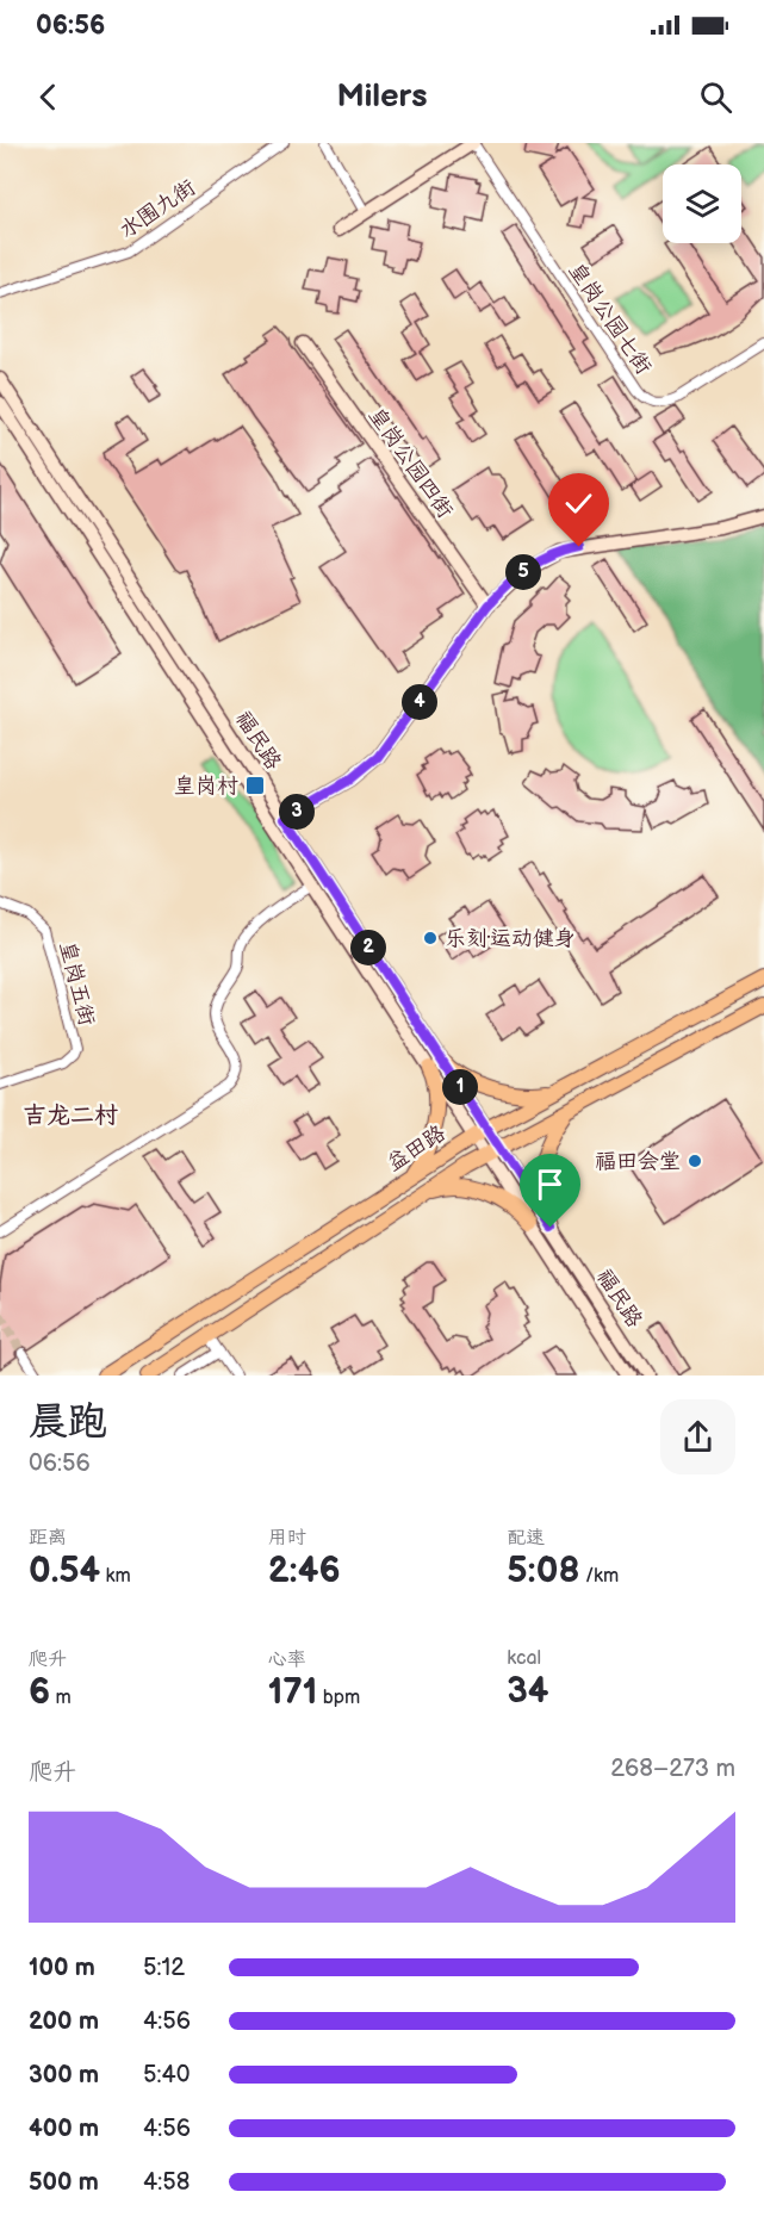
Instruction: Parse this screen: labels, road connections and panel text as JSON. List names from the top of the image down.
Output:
{
  "streets": {
    "main road": ["皇岗公园四街", "福民路", "益田路"],
    "street": ["水围九街", "皇岗公园七街", "皇岗五街"]
  },
  "crossings": [
    ["福民路", "益田路"]
  ],
  "districts": ["吉龙二村"],
  "places": {
    "transit": ["皇岗村"],
    "other": ["乐刻·运动健身", "福田会堂"]
  },
  "page": {
    "status": "06:56",
    "header": "Milers",
    "pins": [
      "5",
      "4",
      "3",
      "2",
      "1"
    ],
    "heading": ["晨跑", "06:56"],
    "stats": [
      ["距离", "0.54 km"],
      ["用时", "2:46"],
      ["配速", "5:08 /km"],
      ["爬升", "6 m"],
      ["心率", "171 bpm"],
      ["kcal", "34"]
    ],
    "chart": ["爬升", "268–273 m"],
    "list": [
      {
        "name": "100 m",
        "note": "5:12"
      },
      {
        "name": "200 m",
        "note": "4:56"
      },
      {
        "name": "300 m",
        "note": "5:40"
      },
      {
        "name": "400 m",
        "note": "4:56"
      },
      {
        "name": "500 m",
        "note": "4:58"
      }
    ]
  }
}
